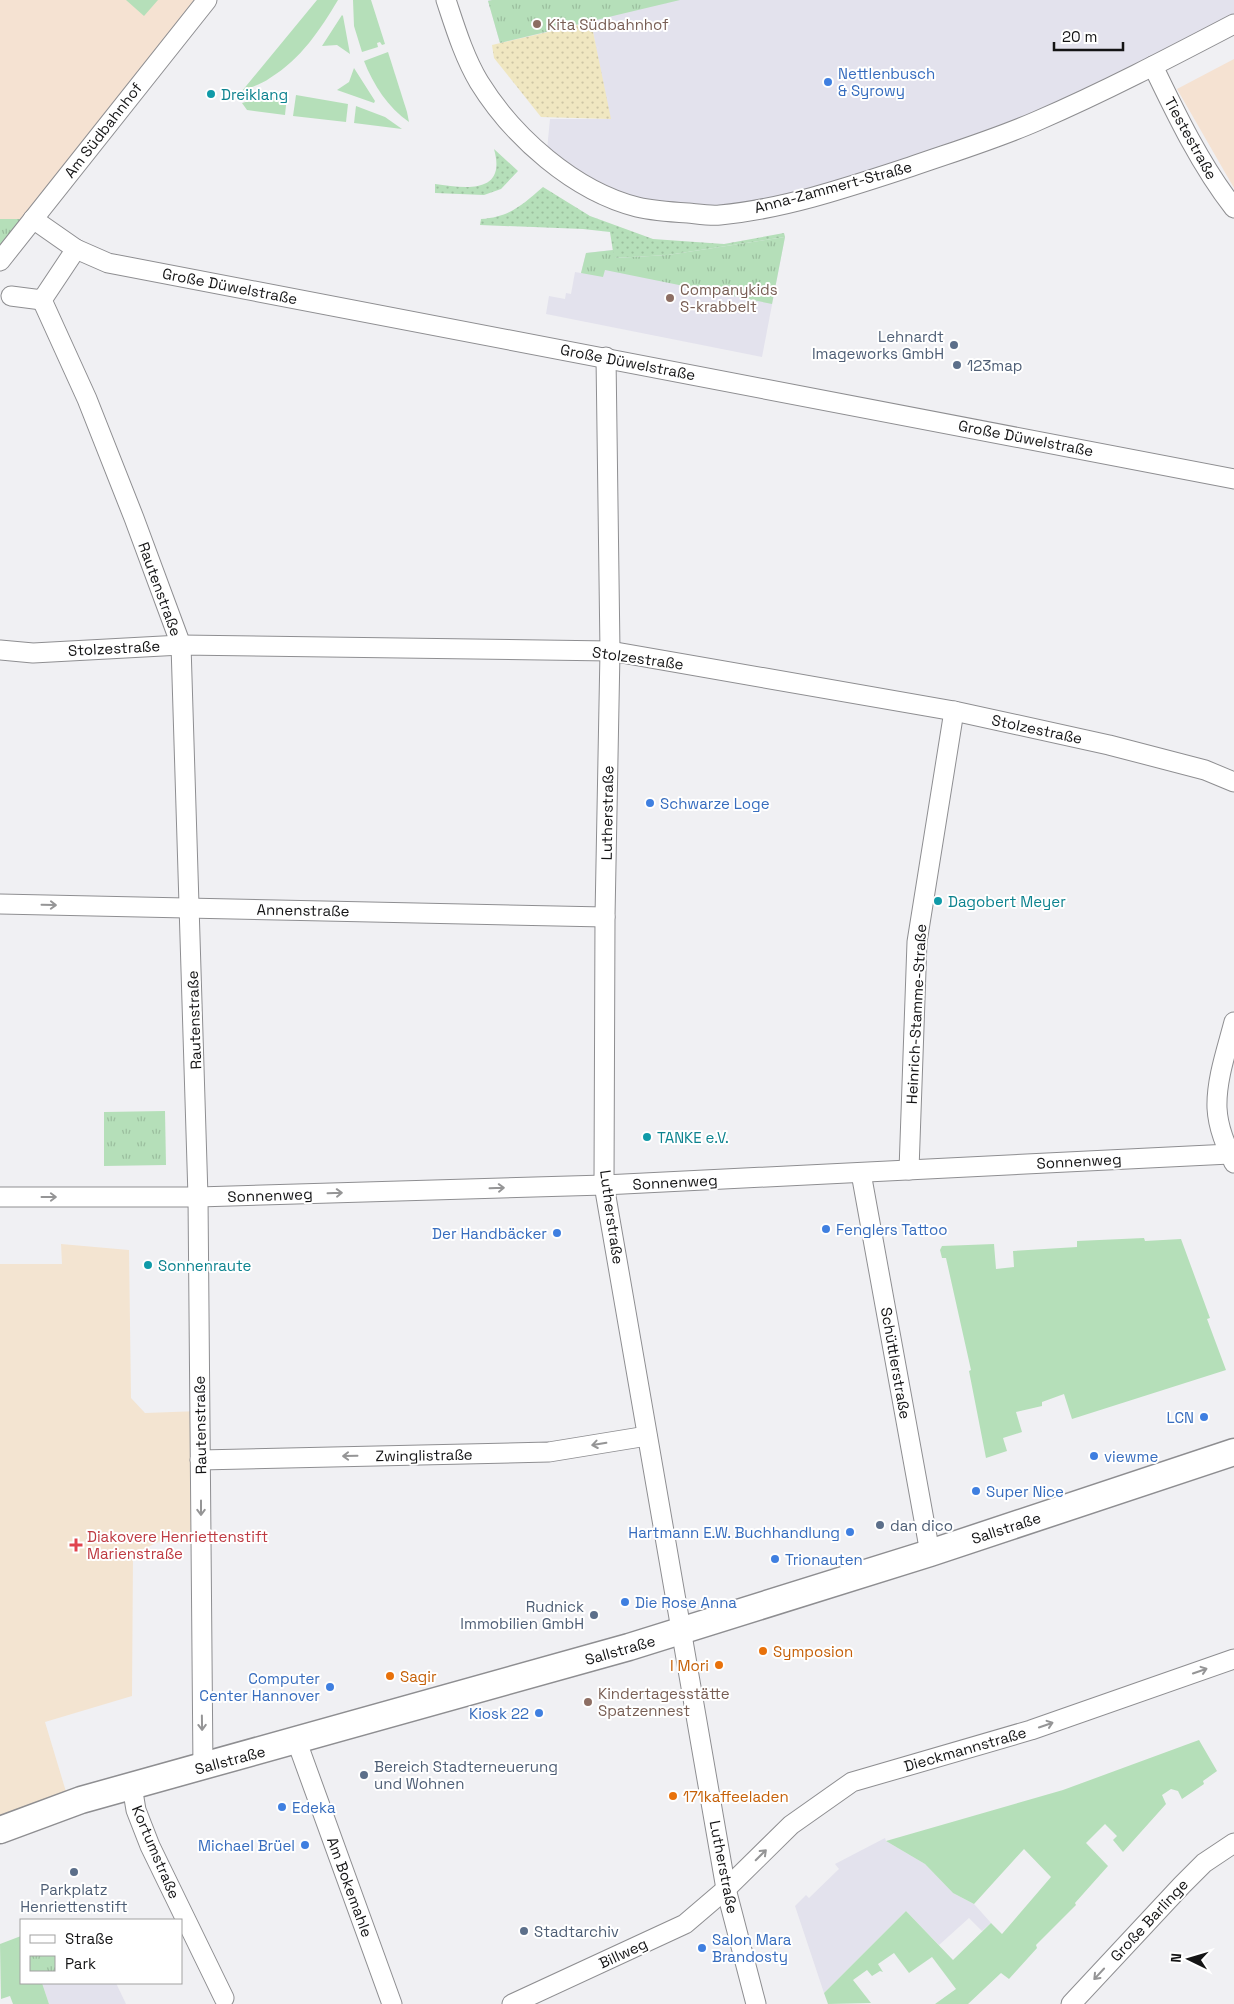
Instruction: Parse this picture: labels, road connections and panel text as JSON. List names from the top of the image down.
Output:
{
  "streets": {
    "street": [
      "Am Südbahnhof",
      "Tiestestraße",
      "Anna-Zammert-Straße",
      "Große Düwelstraße",
      "Rautenstraße",
      "Stolzestraße",
      "Lutherstraße",
      "Annenstraße",
      "Heinrich-Stamme-Straße",
      "Sonnenweg",
      "Schüttlerstraße",
      "Zwinglistraße",
      "Sallstraße",
      "Dieckmannstraße",
      "Kortumstraße",
      "Am Bokemahle",
      "Große Barlinge",
      "Billweg"
    ]
  },
  "crossings": [
    ["Am Südbahnhof", "Große Düwelstraße"],
    ["Tiestestraße", "Anna-Zammert-Straße"],
    ["Große Düwelstraße", "Lutherstraße"],
    ["Rautenstraße", "Stolzestraße"],
    ["Rautenstraße", "Annenstraße"],
    ["Rautenstraße", "Sonnenweg"],
    ["Rautenstraße", "Zwinglistraße"],
    ["Rautenstraße", "Sallstraße"],
    ["Stolzestraße", "Lutherstraße"],
    ["Stolzestraße", "Heinrich-Stamme-Straße"],
    ["Lutherstraße", "Annenstraße"],
    ["Lutherstraße", "Sonnenweg"],
    ["Lutherstraße", "Zwinglistraße"],
    ["Lutherstraße", "Sallstraße"],
    ["Lutherstraße", "Dieckmannstraße"],
    ["Lutherstraße", "Billweg"],
    ["Heinrich-Stamme-Straße", "Sonnenweg"],
    ["Sonnenweg", "Schüttlerstraße"],
    ["Schüttlerstraße", "Sallstraße"],
    ["Sallstraße", "Kortumstraße"],
    ["Sallstraße", "Am Bokemahle"],
    ["Dieckmannstraße", "Billweg"]
  ],
  "one_way": [
    "Sonnenweg",
    "Zwinglistraße",
    "Dieckmannstraße",
    "Große Barlinge"
  ],
  "places": {
    "other": [
      "Kita Südbahnhof",
      "Nettlenbusch & Syrowy",
      "Dreiklang",
      "Companykids S-krabbelt",
      "Lehnardt Imageworks GmbH",
      "123map",
      "Schwarze Loge",
      "Dagobert Meyer",
      "TANKE e.V.",
      "Fenglers Tattoo",
      "Der Handbäcker",
      "Sonnenraute",
      "LCN",
      "viewme",
      "Super Nice",
      "dan dico",
      "Hartmann E.W. Buchhandlung",
      "Trionauten",
      "Die Rose Anna",
      "Rudnick Immobilien GmbH",
      "Symposion",
      "I Mori",
      "Sagir",
      "Computer Center Hannover",
      "Kindertagesstätte Spatzennest",
      "Kiosk 22",
      "Bereich Stadterneuerung und Wohnen",
      "171kaffeeladen",
      "Edeka",
      "Michael Brüel",
      "Parkplatz Henriettenstift",
      "Stadtarchiv",
      "Salon Mara Brandosty"
    ],
    "health": ["Diakovere Henriettenstift Marienstraße"]
  },
  "legend": ["Straße", "Park"],
  "scale_bar": "20 m",
  "north": "left"
}
